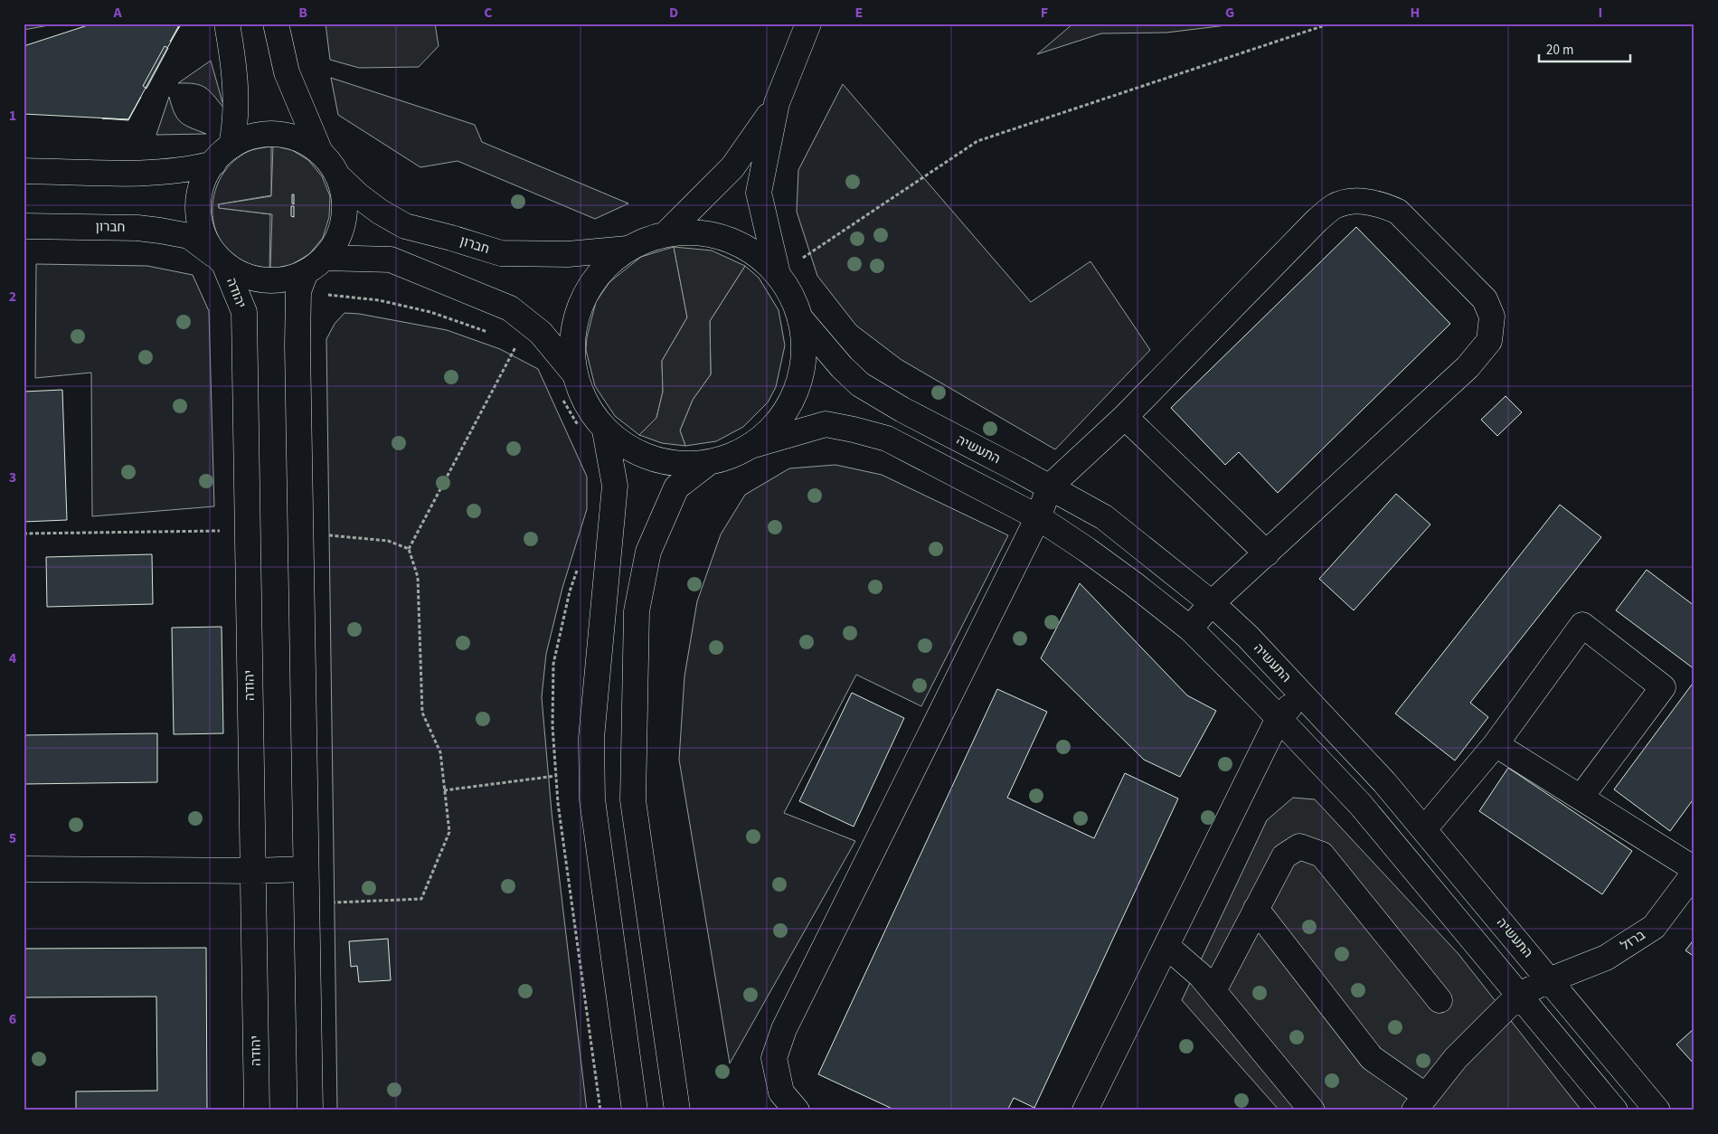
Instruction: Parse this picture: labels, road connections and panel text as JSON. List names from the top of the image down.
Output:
{
  "streets": {
    "main road": [
      "חברון",
      "יהודה",
      "התעשיה",
      "ברזל"
    ]
  },
  "crossings": [
    ["חברון", "יהודה"],
    ["התעשיה", "ברזל"]
  ],
  "scale_bar": "20 m",
  "grid": {
    "columns": [
      "A",
      "B",
      "C",
      "D",
      "E",
      "F",
      "G",
      "H",
      "I"
    ],
    "rows": [
      "1",
      "2",
      "3",
      "4",
      "5",
      "6"
    ]
  }
}
